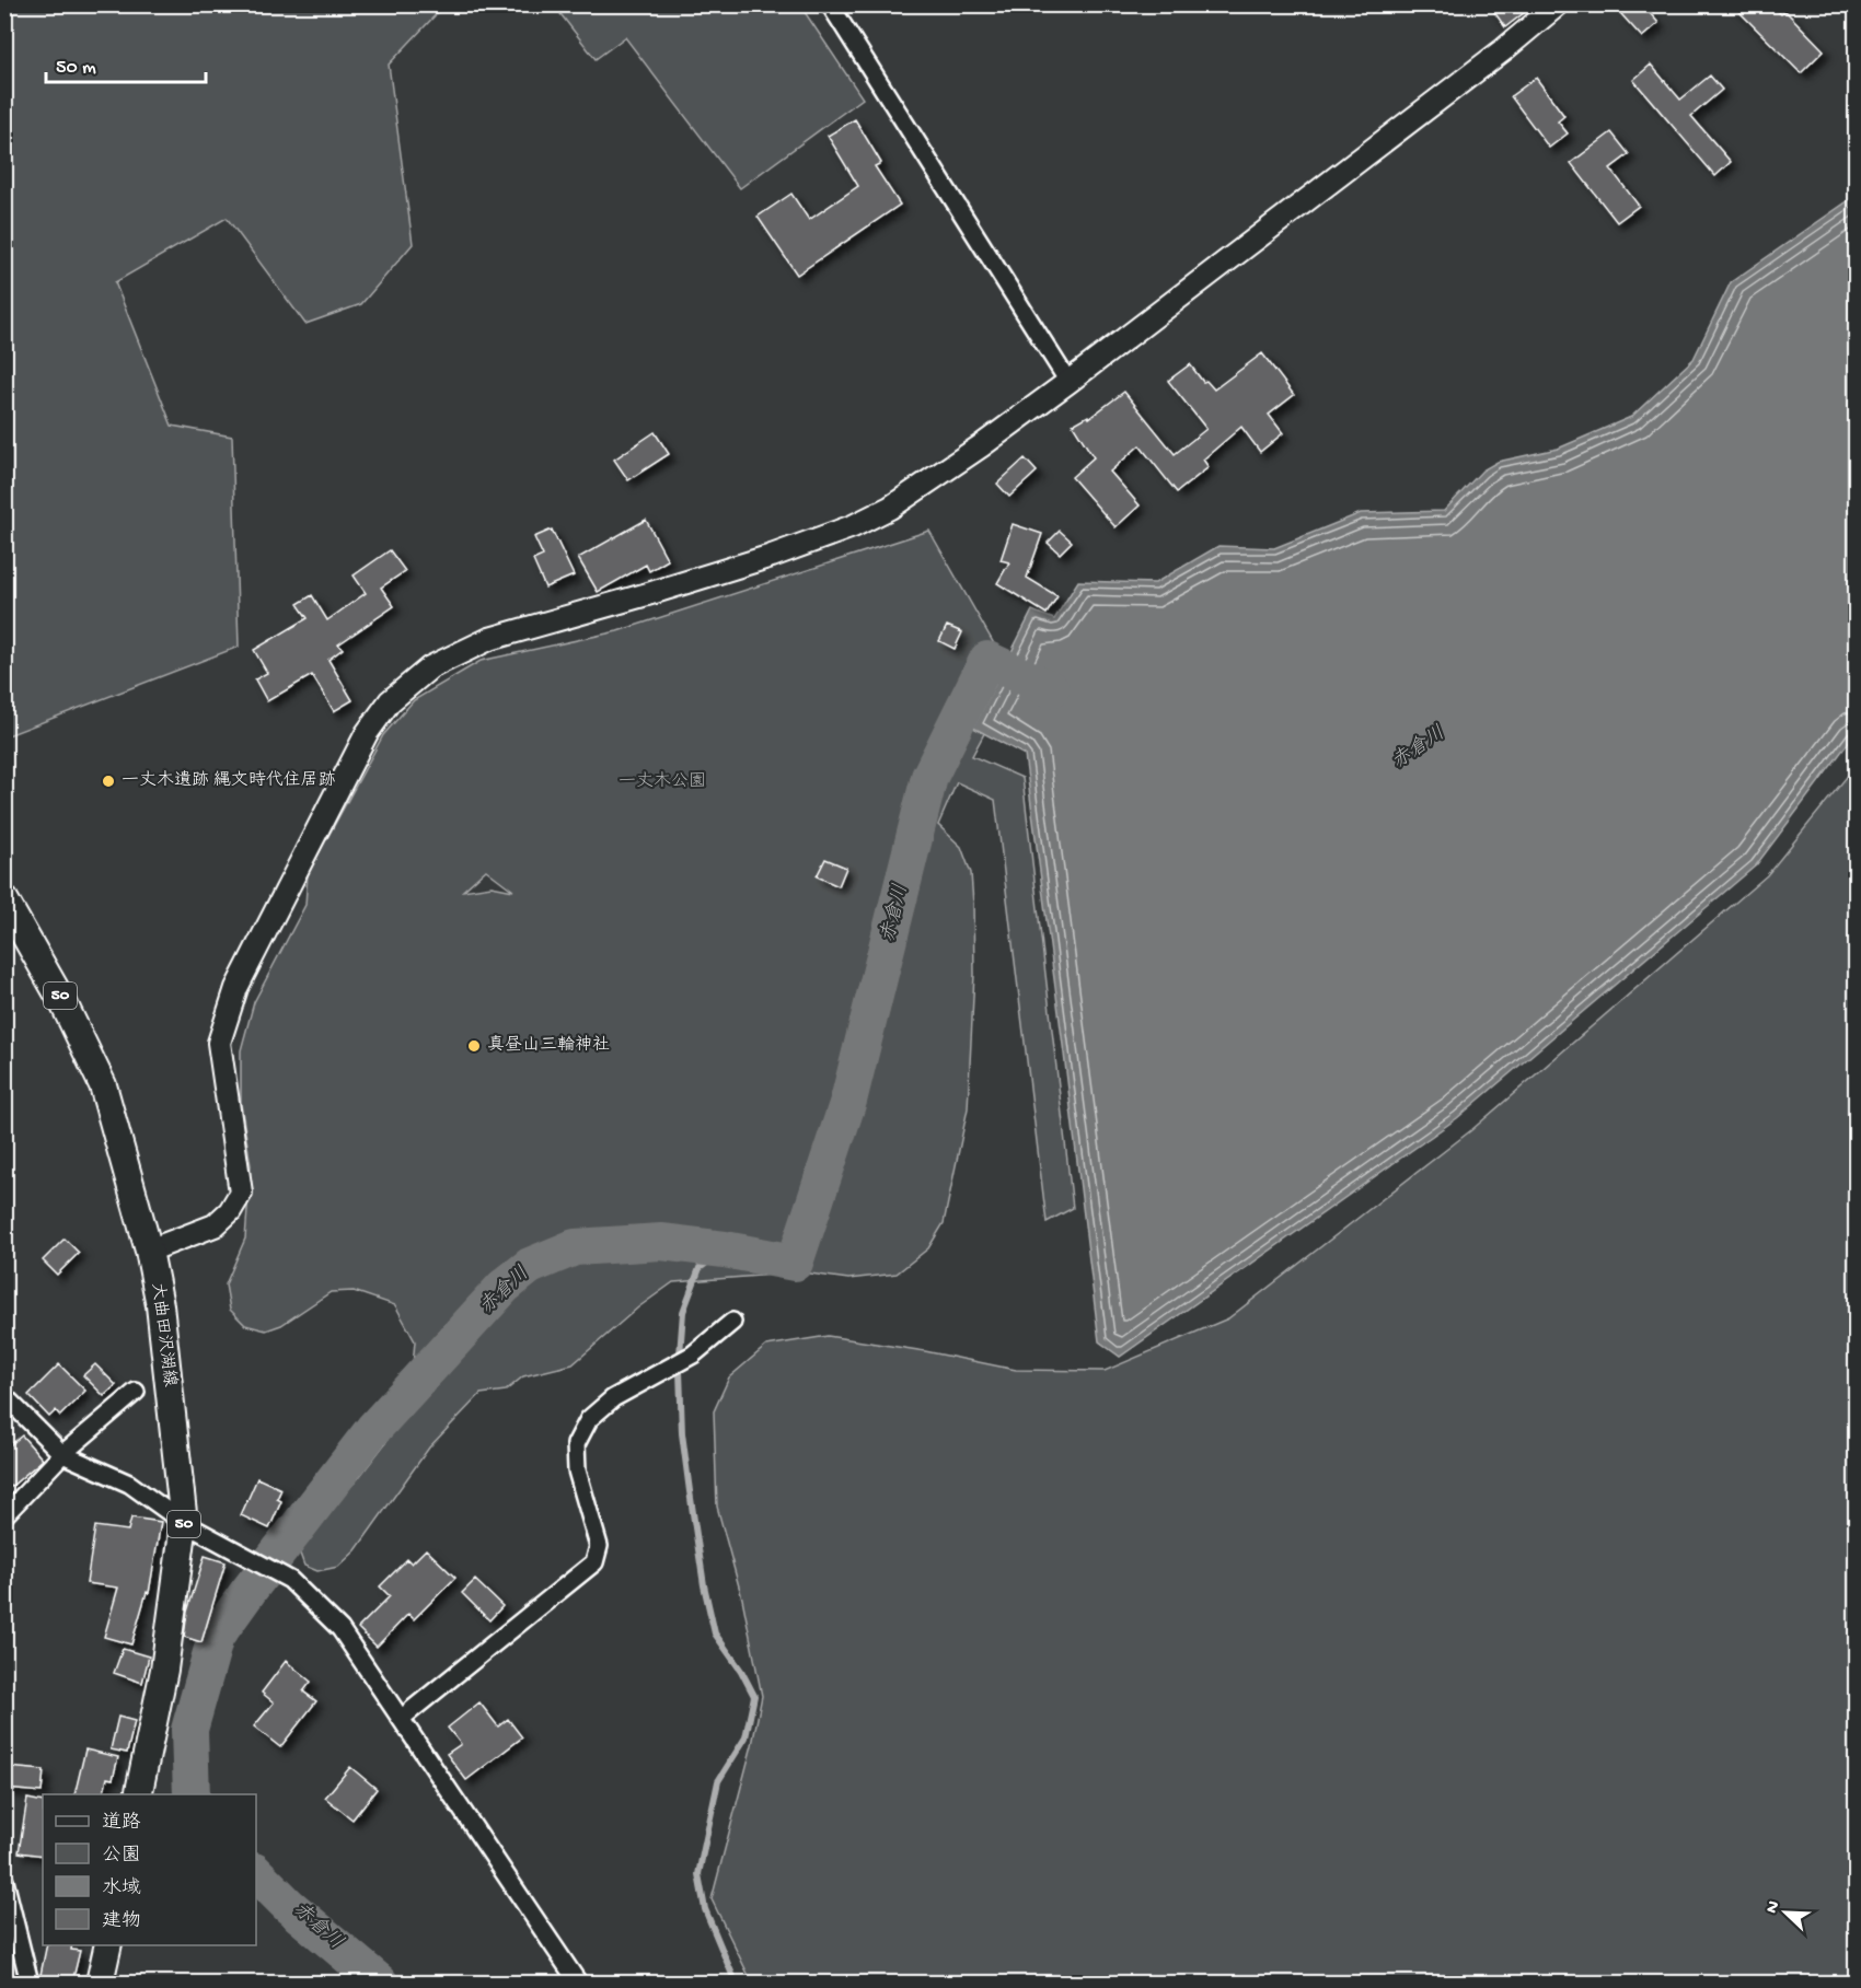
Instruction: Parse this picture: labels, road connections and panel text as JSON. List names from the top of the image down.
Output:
{
  "streets": {
    "main road": ["50", "大曲田沢湖線"]
  },
  "water": ["赤倉川"],
  "parks": ["一丈木公園"],
  "places": ["一丈木遺跡 縄文時代住居跡", "真昼山三輪神社"],
  "legend": [
    "道路",
    "公園",
    "水域",
    "建物"
  ],
  "scale_bar": "50 m",
  "north": "top left"
}
